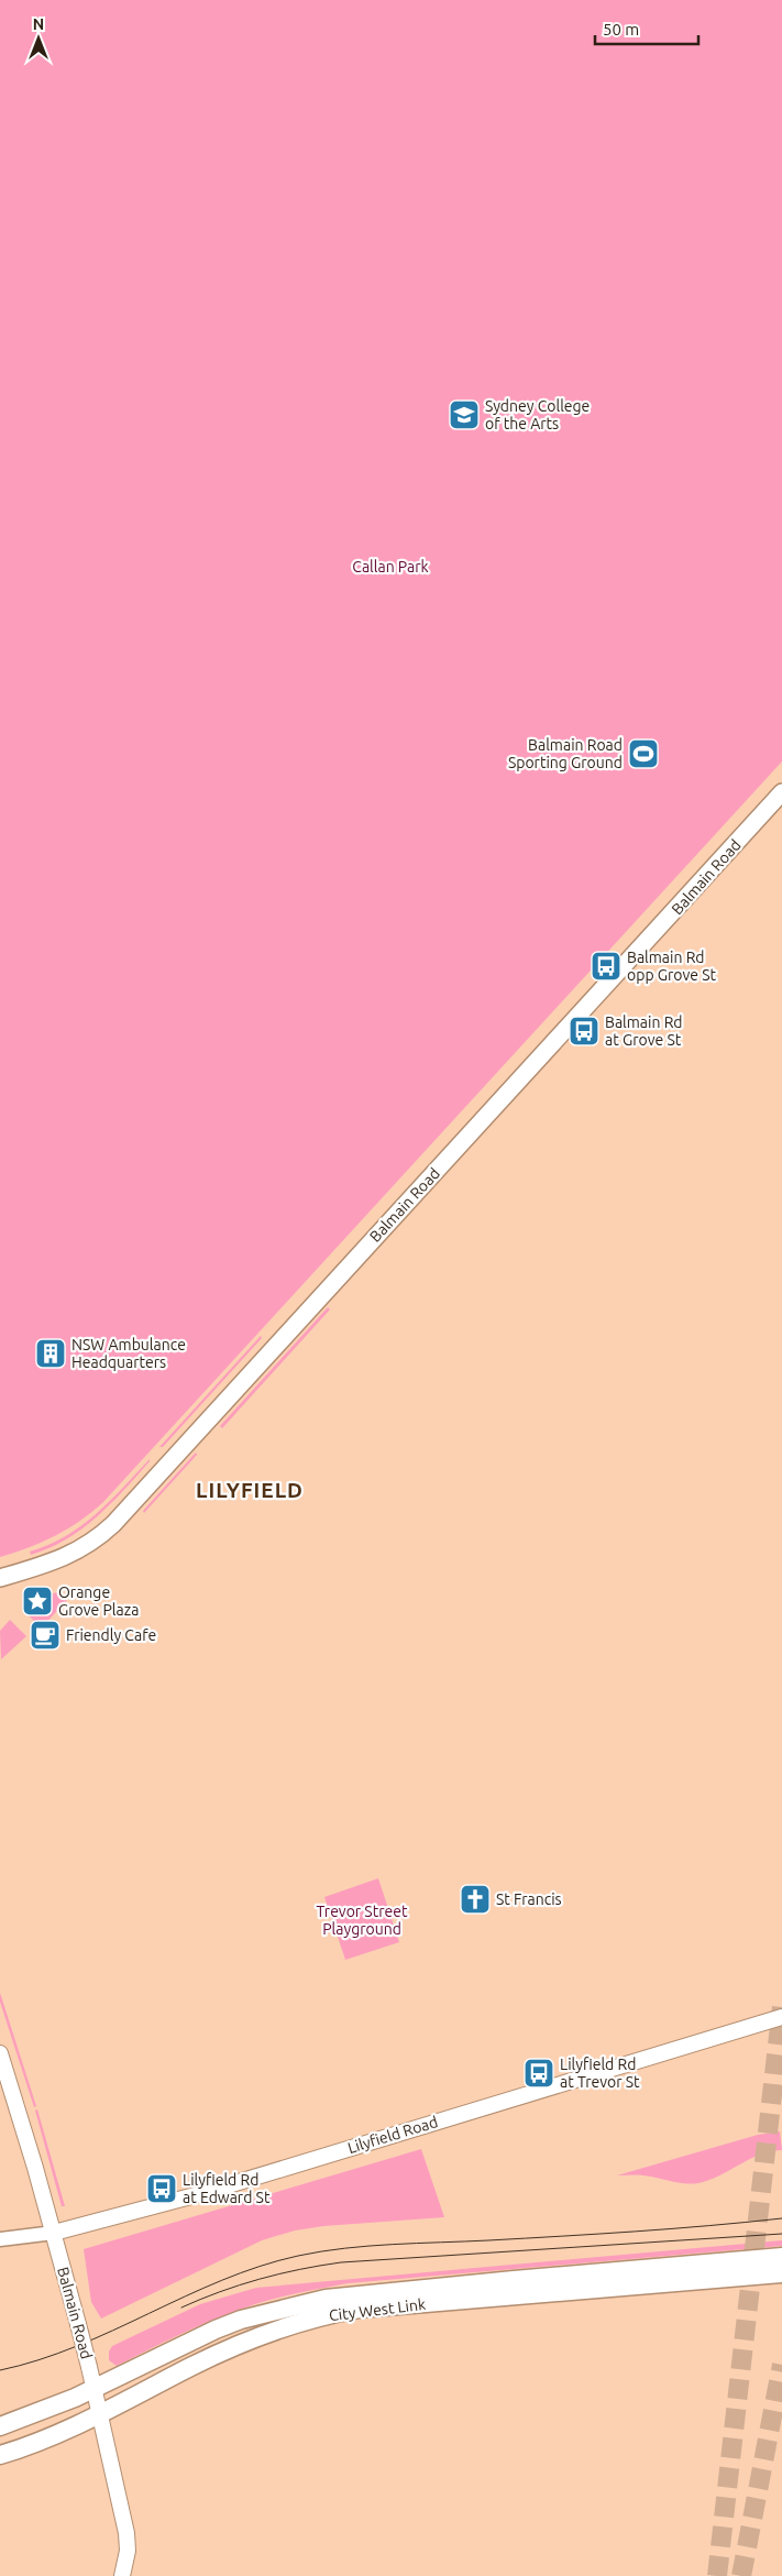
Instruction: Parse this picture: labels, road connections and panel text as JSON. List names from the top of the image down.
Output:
{
  "streets": {
    "highway": ["City West Link"],
    "main road": ["Balmain Road", "Lilyfield Road"]
  },
  "crossings": [
    ["Balmain Road", "Lilyfield Road"],
    ["Balmain Road", "City West Link"]
  ],
  "districts": ["LILYFIELD"],
  "parks": ["Callan Park", "Trevor Street Playground"],
  "places": {
    "school or university": ["Sydney College of the Arts"],
    "sports": ["Balmain Road Sporting Ground"],
    "bus stop": [
      "Balmain Rd opp Grove St",
      "Balmain Rd at Grove St",
      "Lilyfield Rd at Trevor St",
      "Lilyfield Rd at Edward St"
    ],
    "building": ["NSW Ambulance Headquarters"],
    "place": ["Orange Grove Plaza"],
    "cafe": ["Friendly Cafe"],
    "church": ["St Francis"]
  },
  "scale_bar": "50 m",
  "north": "top"
}
